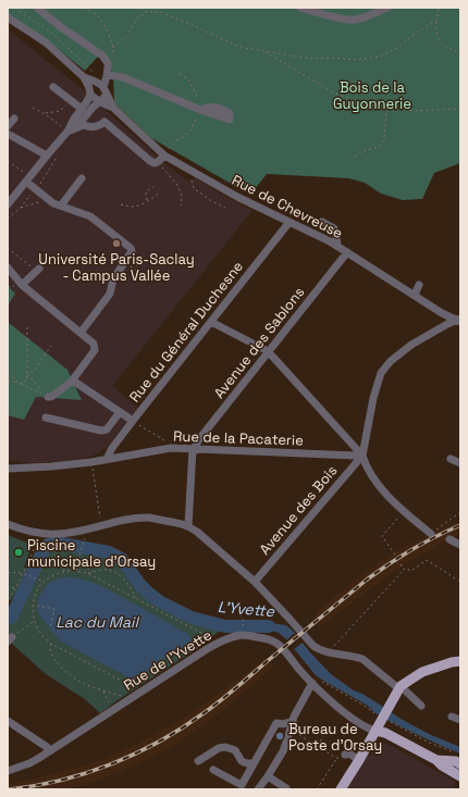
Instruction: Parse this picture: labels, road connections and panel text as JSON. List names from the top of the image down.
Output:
{
  "streets": {
    "street": [
      "Rue de Chevreuse",
      "Rue du Général Duchesne",
      "Avenue des Sablons",
      "Rue de la Pacaterie",
      "Avenue des Bois",
      "Rue de l'Yvette"
    ]
  },
  "crossings": [
    ["Rue de Chevreuse", "Rue du Général Duchesne"],
    ["Rue de Chevreuse", "Avenue des Sablons"],
    ["Rue du Général Duchesne", "Rue de la Pacaterie"],
    ["Avenue des Sablons", "Rue de la Pacaterie"],
    ["Rue de la Pacaterie", "Avenue des Bois"]
  ],
  "water": ["L'Yvette", "Lac du Mail"],
  "parks": ["Bois de la Guyonnerie"],
  "places": ["Université Paris-Saclay - Campus Vallée", "Piscine municipale d'Orsay", "Bureau de Poste d'Orsay"]
}
